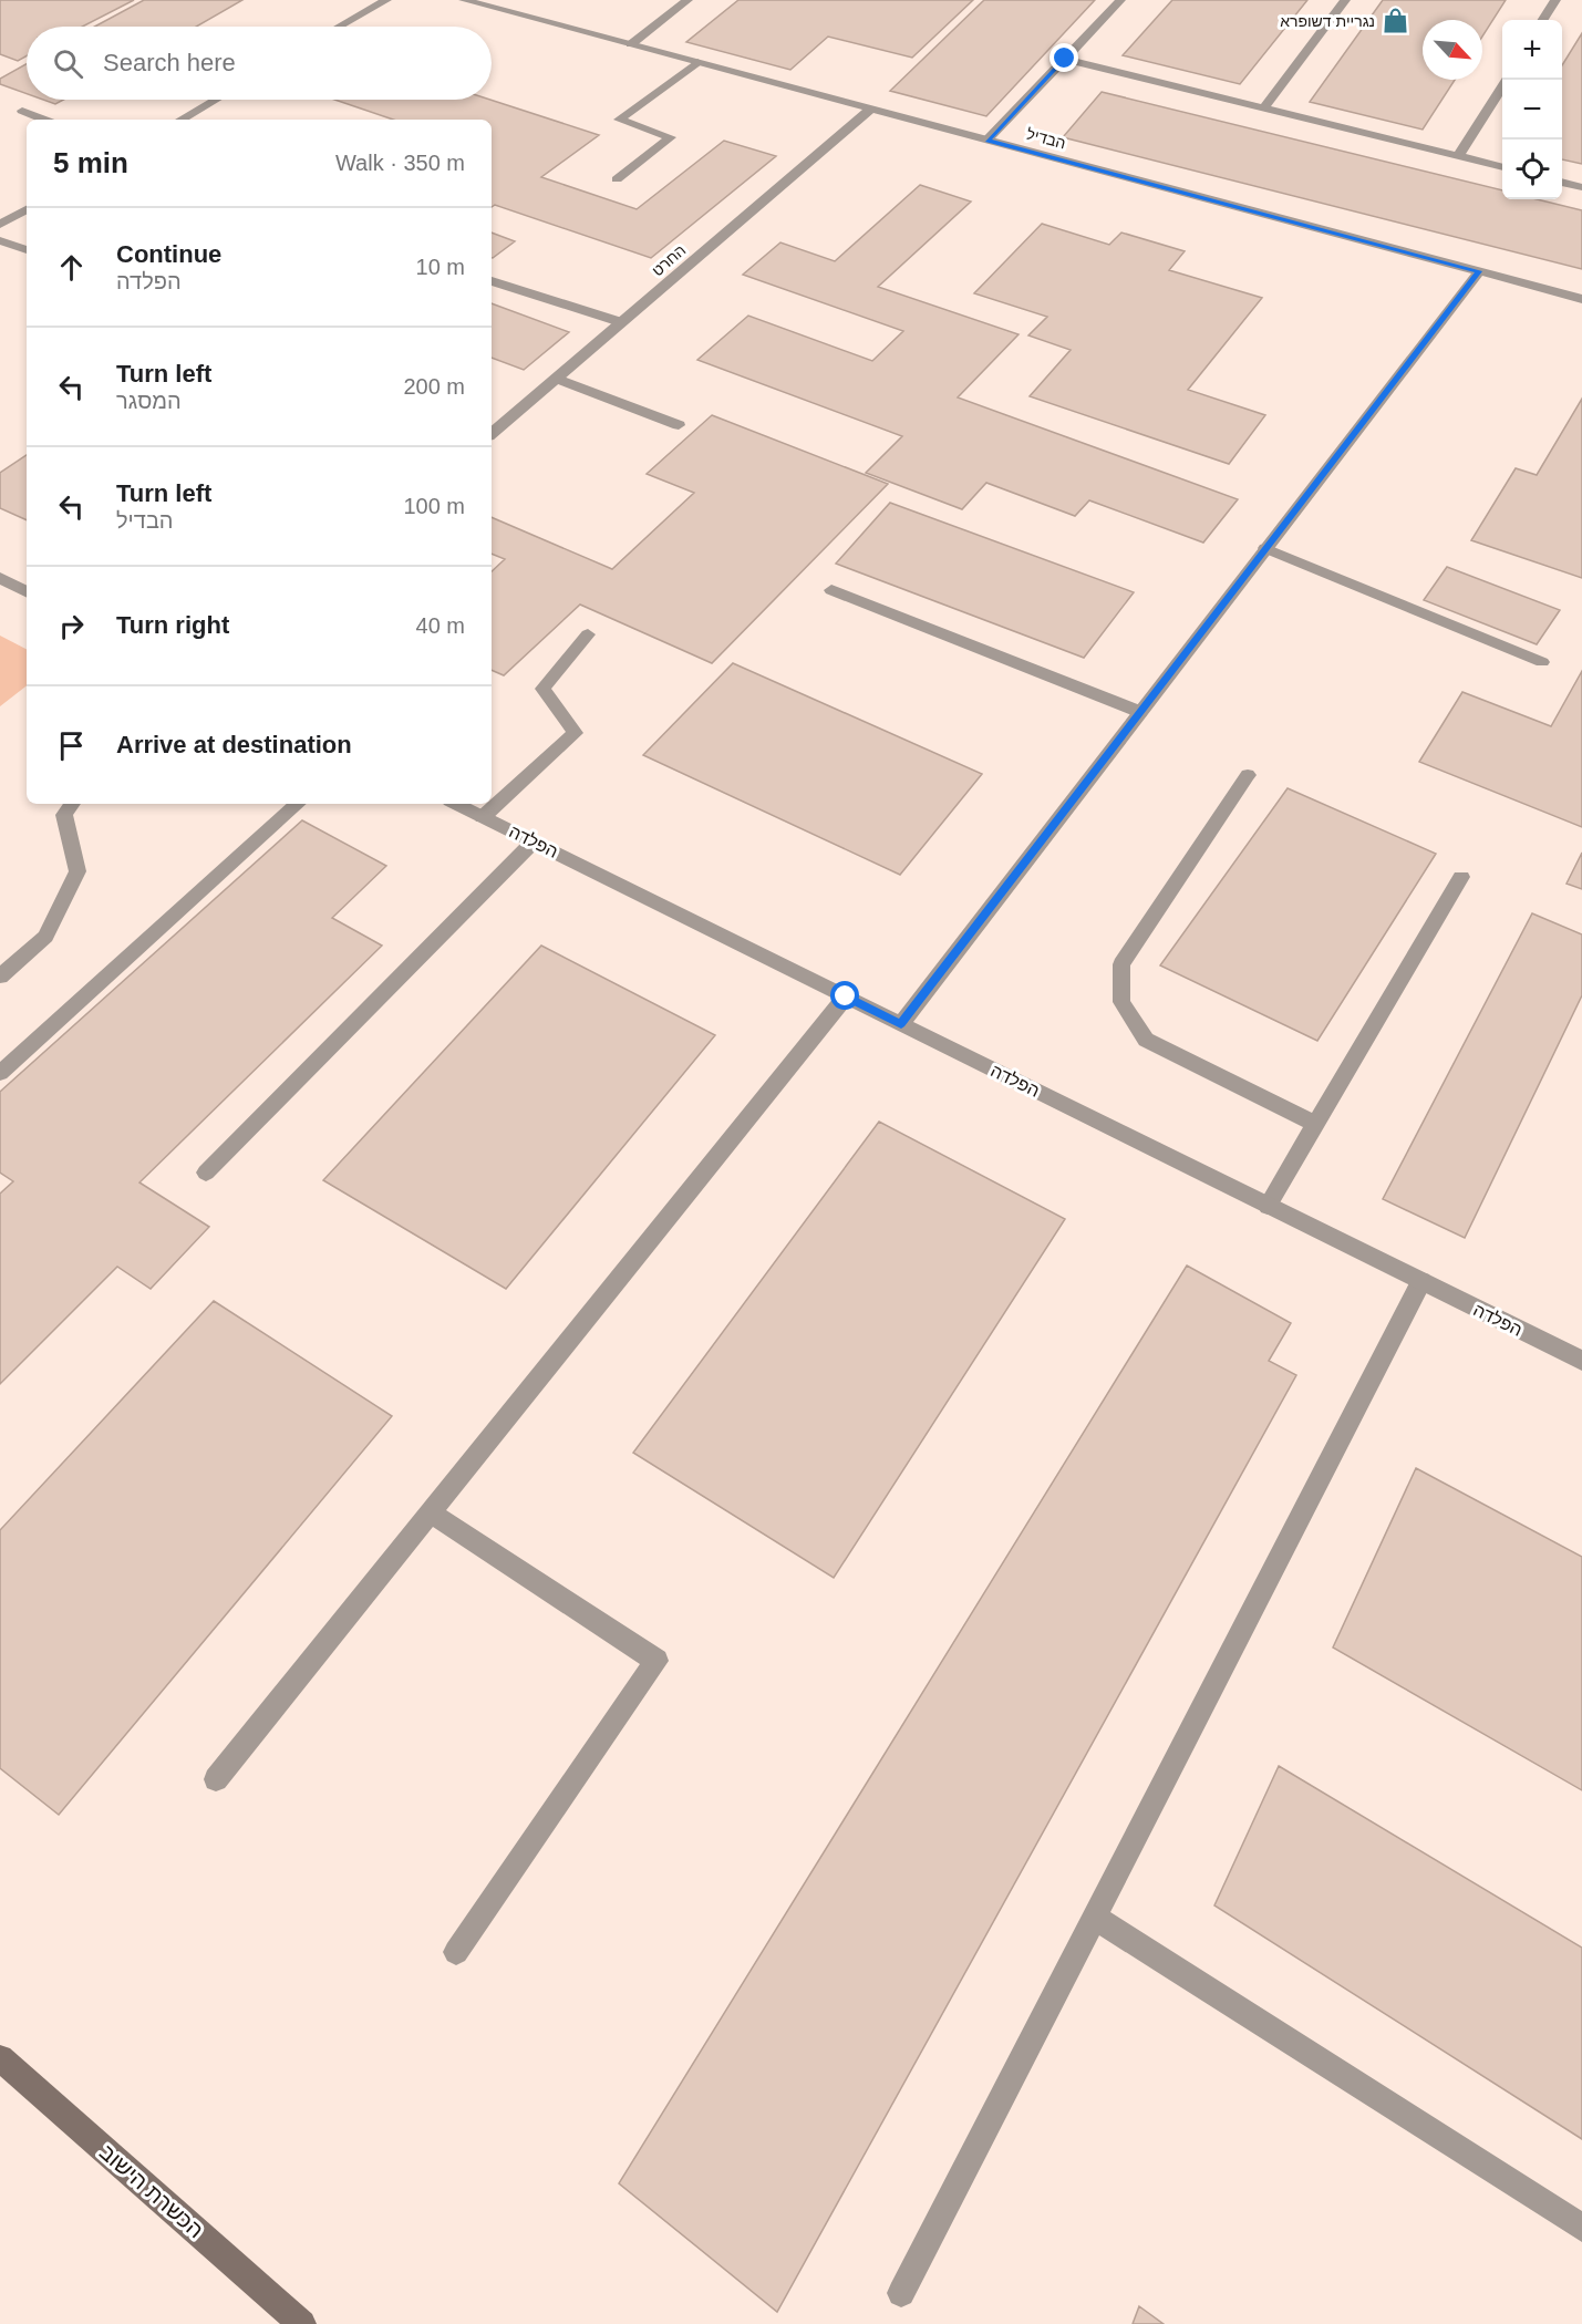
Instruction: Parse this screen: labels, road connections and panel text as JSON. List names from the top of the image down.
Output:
{
  "streets": {
    "street": [
      "הבדיל",
      "החרט",
      "הפלדה",
      "הכשרת הישוב"
    ]
  },
  "crossings": [
    ["הבדיל", "החרט"]
  ],
  "places": {
    "shop": ["נגריית דשופרא"]
  },
  "north": "bottom right",
  "page": {
    "map_buttons": ["+", "−"],
    "search": "Search here",
    "heading": ["5 min", "Walk · 350 m"],
    "list": [
      ["Continue", "הפלדה", "10 m"],
      ["Turn left", "המסגר", "200 m"],
      ["Turn left", "הבדיל", "100 m"],
      ["Turn right", "40 m"],
      "Arrive at destination"
    ]
  }
}
